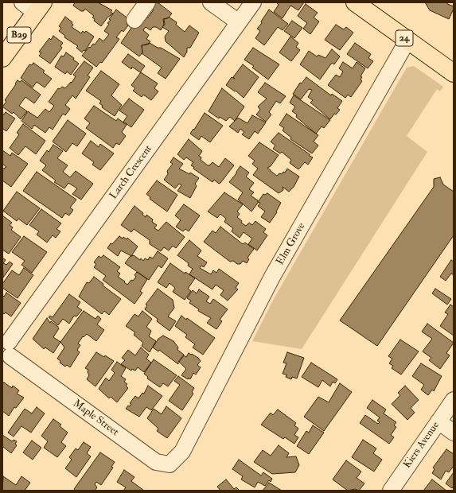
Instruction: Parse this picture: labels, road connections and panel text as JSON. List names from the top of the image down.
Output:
{
  "streets": {
    "main road": ["B29", "24"],
    "street": [
      "Larch Crescent",
      "Elm Grove",
      "Maple Street",
      "Kiers Avenue"
    ]
  },
  "crossings": [
    ["24", "Elm Grove"],
    ["Larch Crescent", "Maple Street"],
    ["Elm Grove", "Maple Street"]
  ]
}
